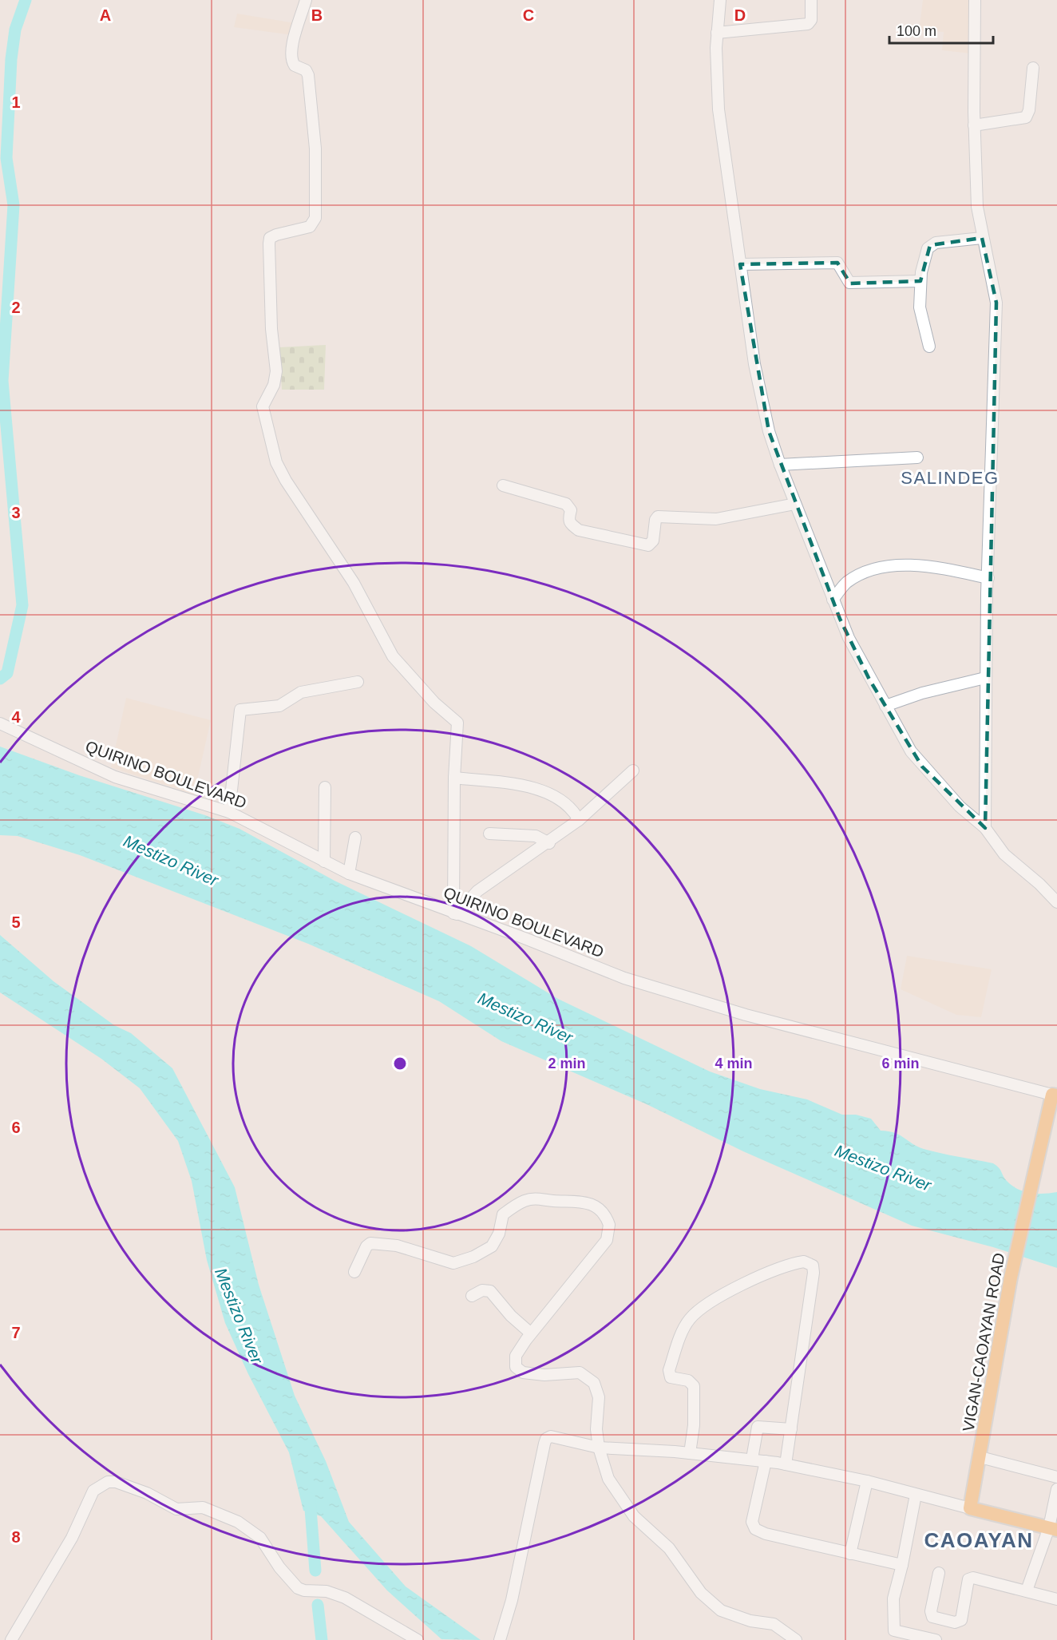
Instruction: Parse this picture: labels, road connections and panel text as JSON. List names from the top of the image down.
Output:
{
  "streets": {
    "main road": ["VIGAN-CAOAYAN ROAD"],
    "street": ["QUIRINO BOULEVARD"]
  },
  "crossings": [
    ["QUIRINO BOULEVARD", "VIGAN-CAOAYAN ROAD"]
  ],
  "districts": ["SALINDEG", "CAOAYAN"],
  "water": ["Mestizo River"],
  "scale_bar": "100 m",
  "grid": {
    "columns": [
      "A",
      "B",
      "C",
      "D"
    ],
    "rows": [
      "1",
      "2",
      "3",
      "4",
      "5",
      "6",
      "7",
      "8"
    ]
  },
  "rings": ["2 min", "4 min", "6 min"]
}
